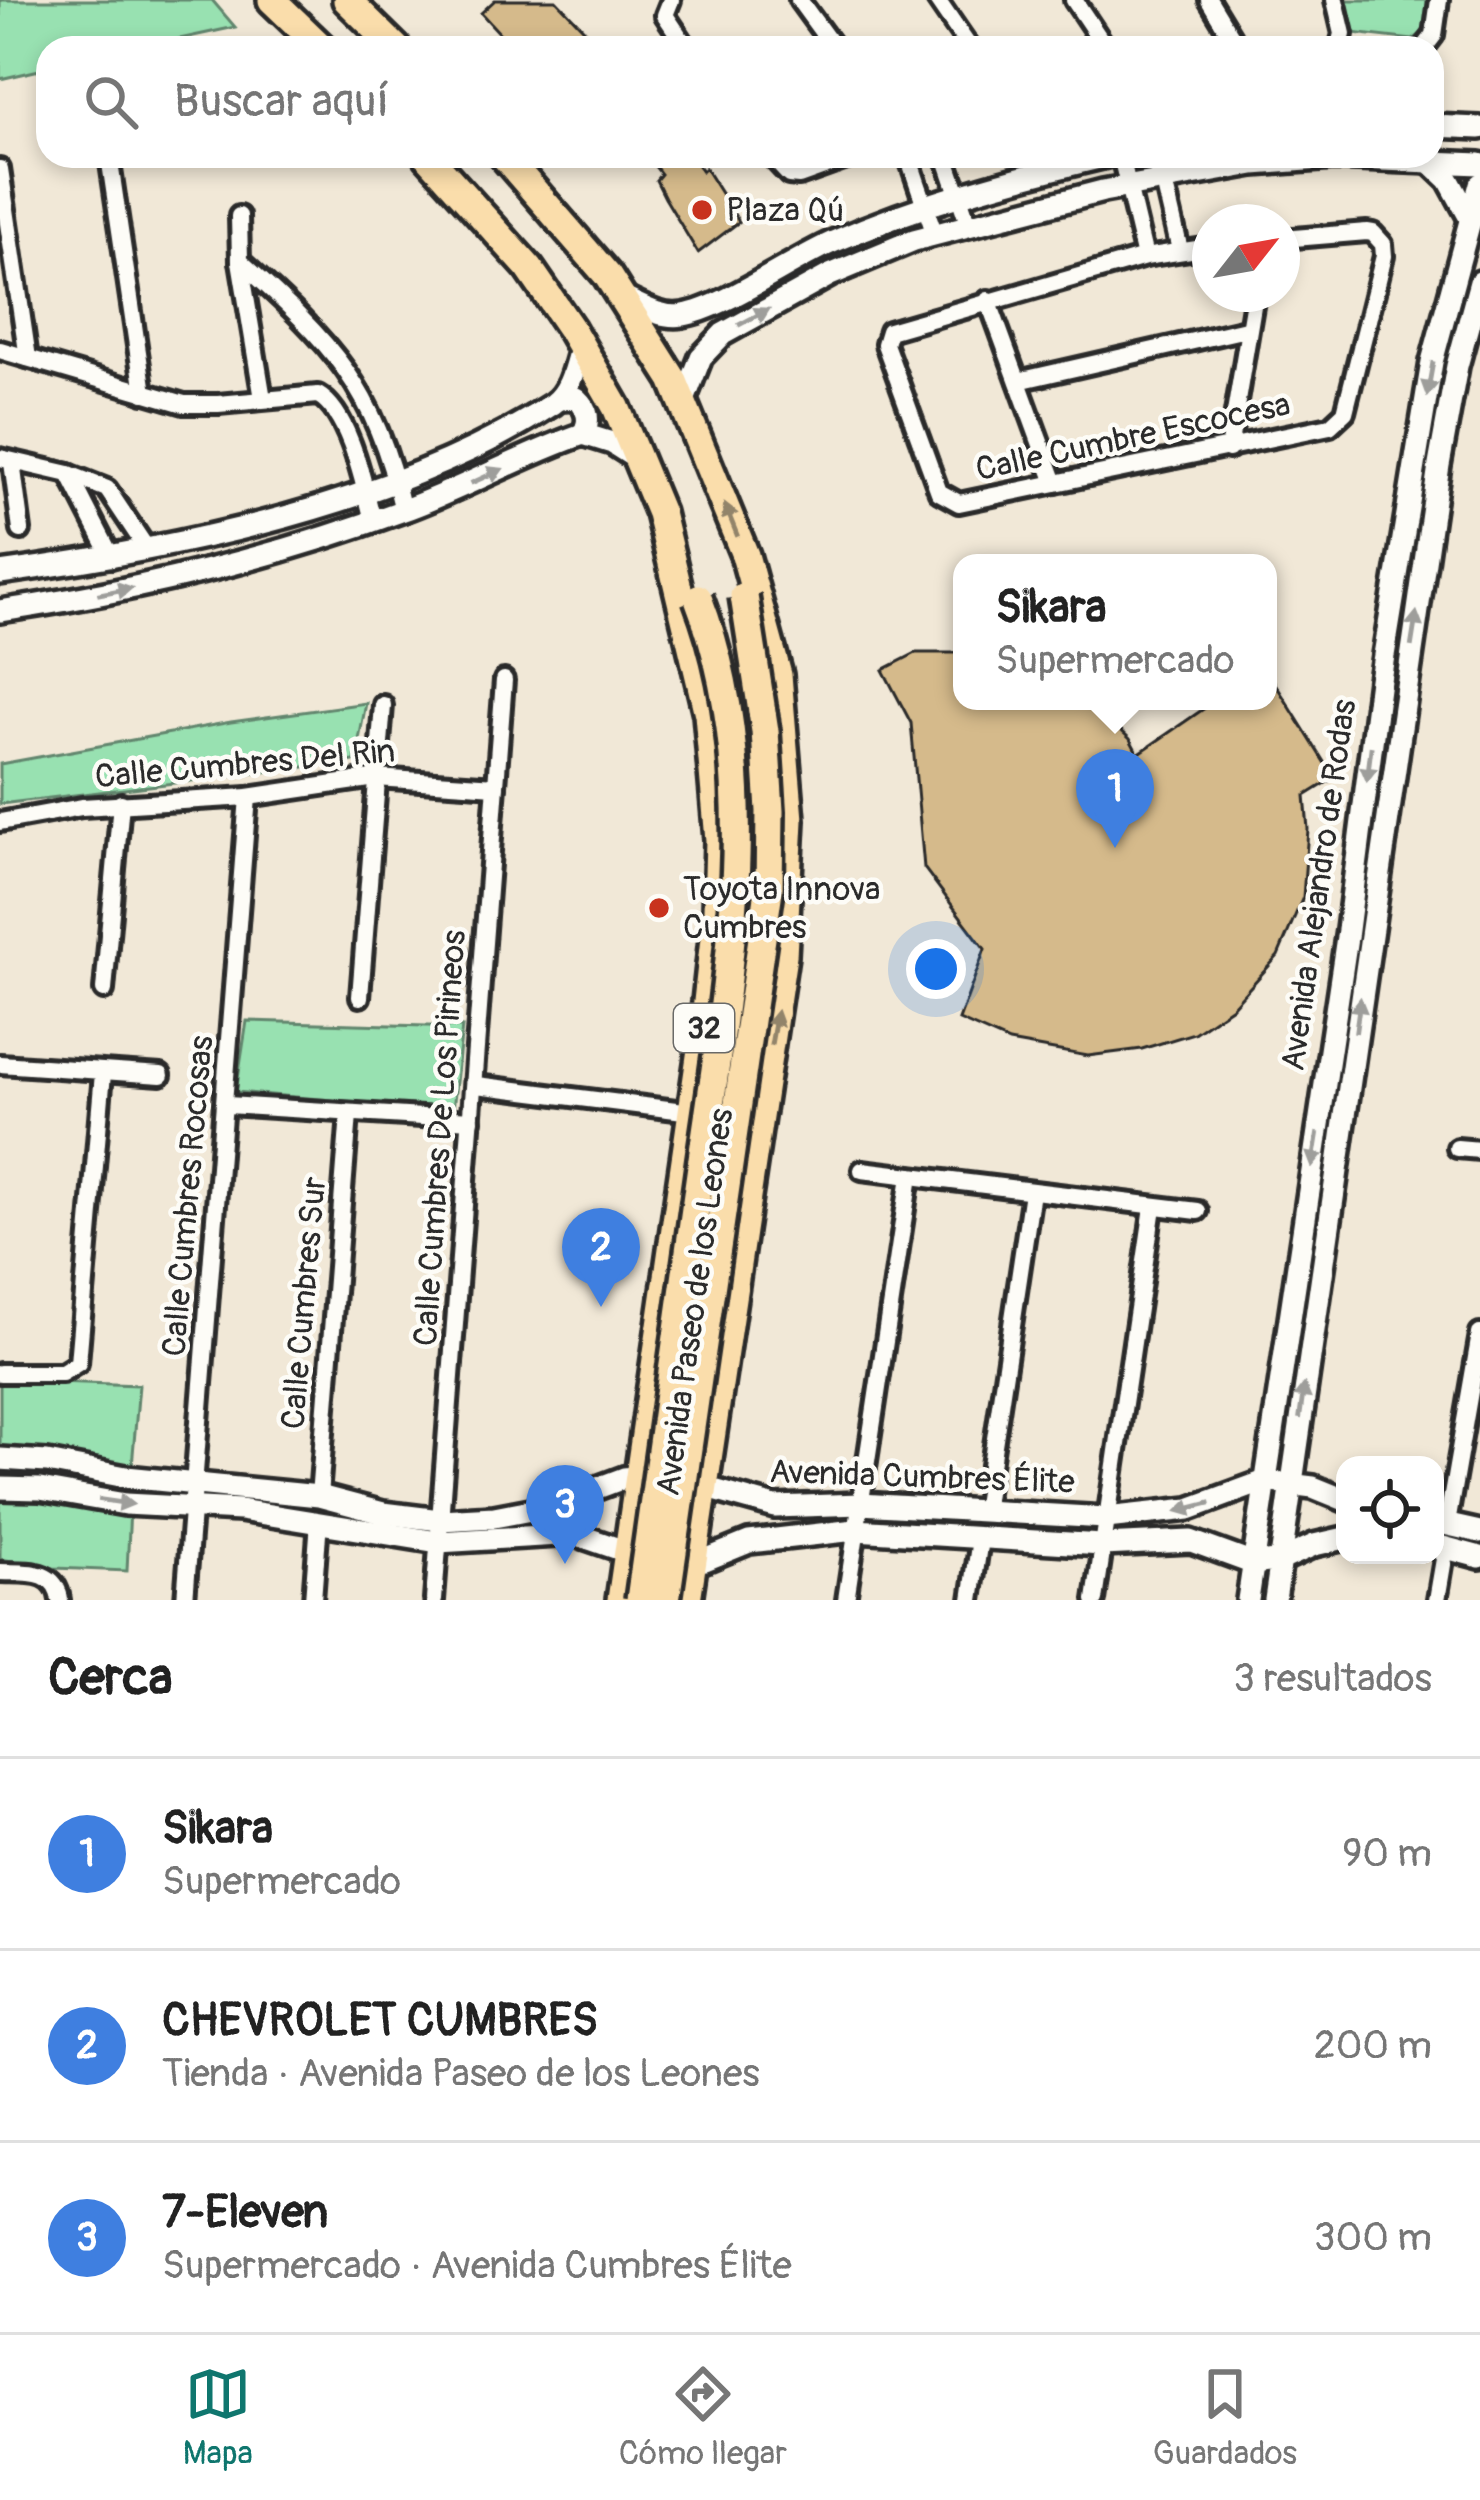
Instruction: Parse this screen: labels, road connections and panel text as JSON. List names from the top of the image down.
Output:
{
  "streets": {
    "main road": ["32", "Avenida Paseo de los Leones"],
    "street": [
      "Calle Cumbre Escocesa",
      "Calle Cumbres Del Rin",
      "Avenida Alejandro de Rodas",
      "Calle Cumbres De Los Pirineos",
      "Calle Cumbres Rocosas",
      "Calle Cumbres Sur",
      "Avenida Cumbres Élite"
    ]
  },
  "crossings": [
    ["Calle Cumbres Del Rin", "Calle Cumbres De Los Pirineos"],
    ["Calle Cumbres Del Rin", "Calle Cumbres Rocosas"],
    ["Avenida Alejandro de Rodas", "Avenida Cumbres Élite"],
    ["Calle Cumbres De Los Pirineos", "Avenida Cumbres Élite"],
    ["Calle Cumbres Rocosas", "Avenida Cumbres Élite"],
    ["Avenida Paseo de los Leones", "Avenida Cumbres Élite"],
    ["Calle Cumbres Sur", "Avenida Cumbres Élite"]
  ],
  "places": ["Plaza Qú", "Toyota Innova Cumbres"],
  "north": "top right",
  "page": {
    "search": "Buscar aquí",
    "popup": ["Sikara", "Supermercado"],
    "pins": ["1", "2", "3"],
    "heading": ["Cerca", "3 resultados"],
    "list": [
      {
        "mark": "1",
        "name": "Sikara",
        "note": "Supermercado",
        "value": "90 m"
      },
      {
        "mark": "2",
        "name": "CHEVROLET CUMBRES",
        "note": "Tienda · Avenida Paseo de los Leones",
        "value": "200 m"
      },
      {
        "mark": "3",
        "name": "7-Eleven",
        "note": "Supermercado · Avenida Cumbres Élite",
        "value": "300 m"
      }
    ],
    "nav": ["Mapa", "Cómo llegar", "Guardados"]
  }
}
